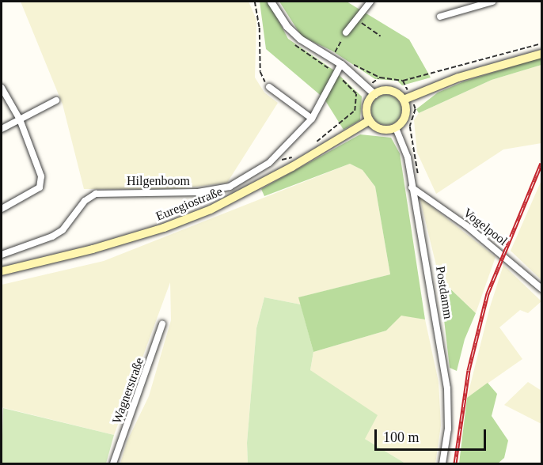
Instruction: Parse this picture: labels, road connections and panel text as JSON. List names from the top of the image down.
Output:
{
  "streets": {
    "main road": ["Euregiostraße"],
    "street": [
      "Hilgenboom",
      "Vogelpool",
      "Postdamm",
      "Wagnerstraße"
    ]
  },
  "crossings": [
    ["Euregiostraße", "Postdamm"],
    ["Vogelpool", "Postdamm"]
  ],
  "scale_bar": "100 m"
}
